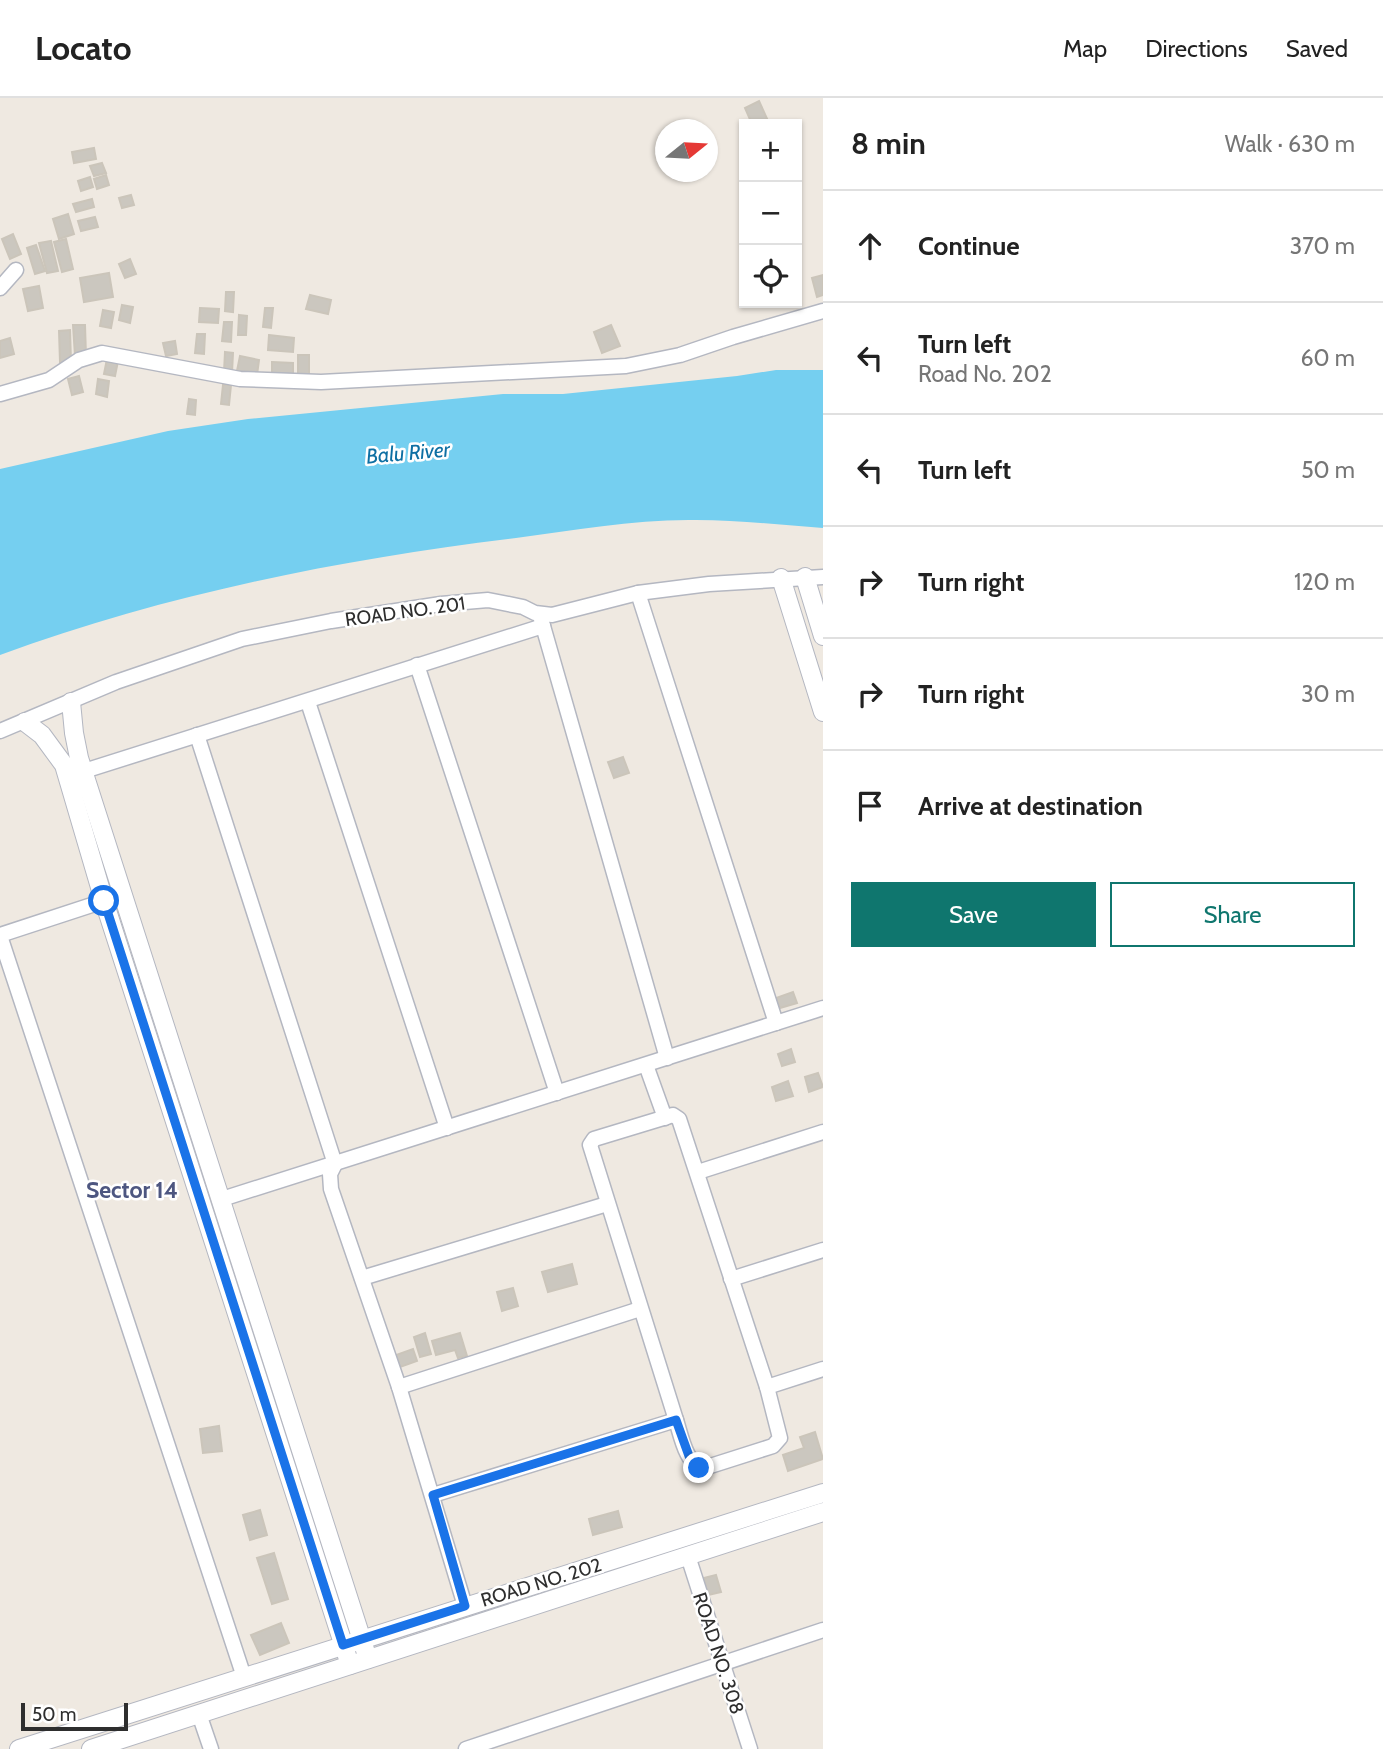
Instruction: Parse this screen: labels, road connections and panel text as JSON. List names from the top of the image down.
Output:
{
  "streets": {
    "street": ["ROAD NO. 201", "ROAD NO. 202", "ROAD NO. 308"]
  },
  "crossings": [
    ["ROAD NO. 202", "ROAD NO. 308"]
  ],
  "districts": ["Sector 14"],
  "water": ["Balu River"],
  "scale_bar": "50 m",
  "north": "right",
  "page": {
    "header": "Locato",
    "nav": ["Map", "Directions", "Saved"],
    "heading": ["8 min", "Walk · 630 m"],
    "map_buttons": ["+", "−"],
    "list": [
      ["Continue", "370 m"],
      ["Turn left", "Road No. 202", "60 m"],
      ["Turn left", "50 m"],
      ["Turn right", "120 m"],
      ["Turn right", "30 m"],
      "Arrive at destination"
    ],
    "buttons": ["Save", "Share"],
    "scale": "50 m"
  }
}
